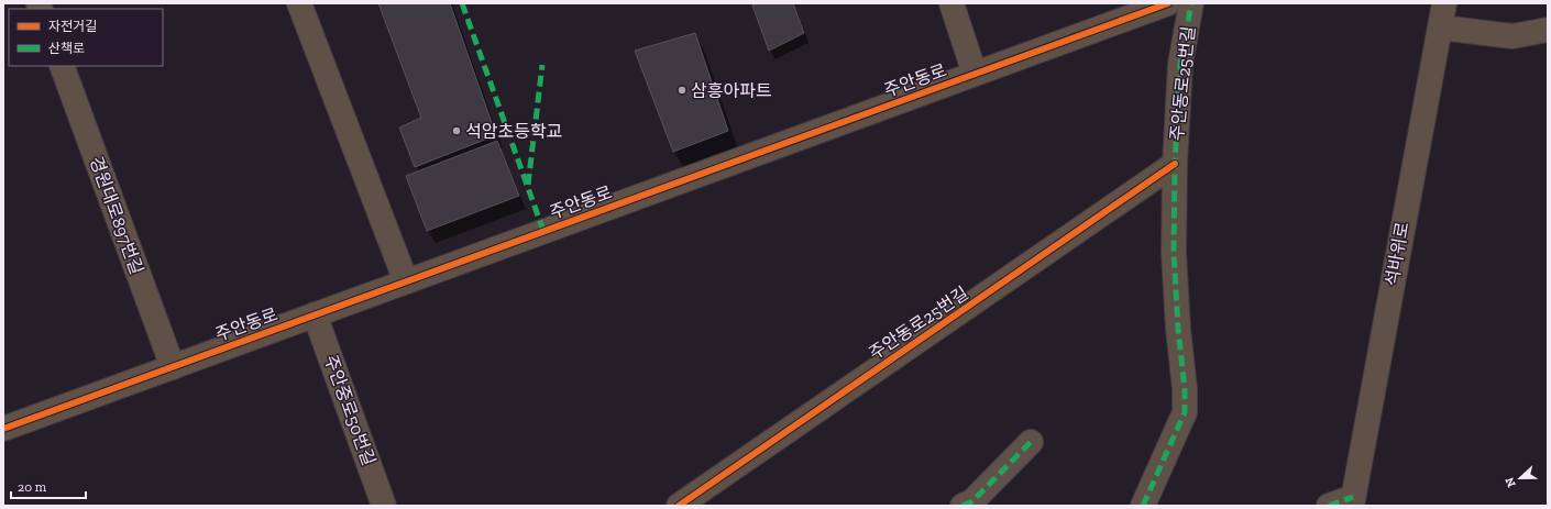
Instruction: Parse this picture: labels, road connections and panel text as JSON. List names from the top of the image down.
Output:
{
  "streets": {
    "street": [
      "주안동로",
      "주안동로25번길",
      "경원대로897번길",
      "석바위로",
      "주안중로50번길"
    ]
  },
  "crossings": [
    ["주안동로", "경원대로897번길"],
    ["주안동로", "주안중로50번길"]
  ],
  "places": ["삼흥아파트", "석암초등학교"],
  "legend": ["자전거길", "산책로"],
  "scale_bar": "20 m",
  "north": "left"
}
